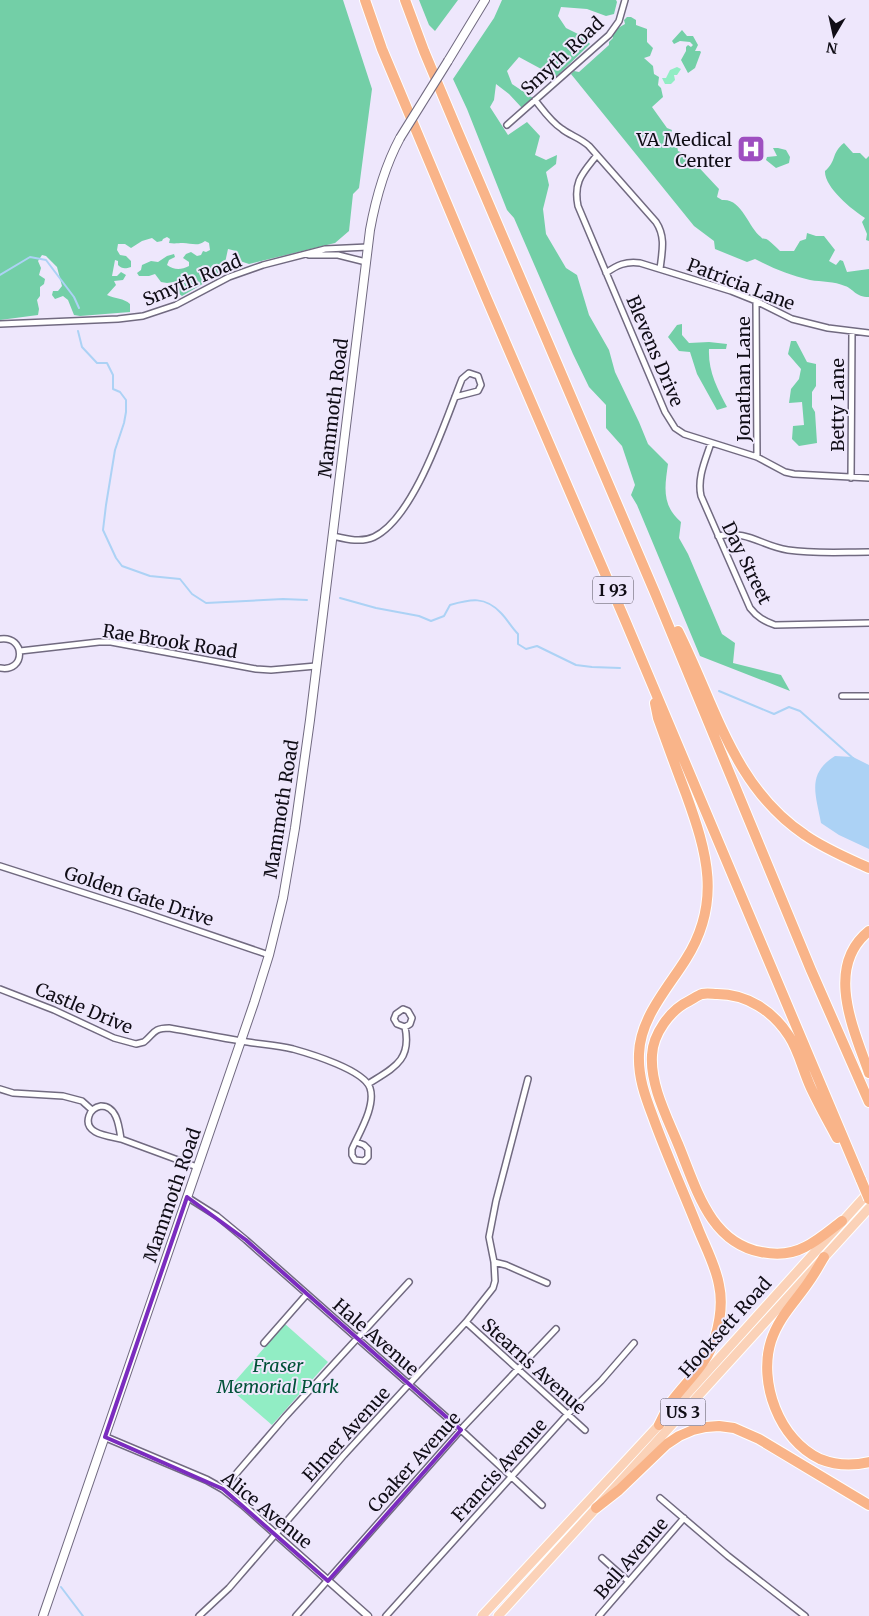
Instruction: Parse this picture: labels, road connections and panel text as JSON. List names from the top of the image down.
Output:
{
  "streets": {
    "highway": ["I 93"],
    "main road": ["Mammoth Road", "Hooksett Road", "US 3"],
    "street": [
      "Smyth Road",
      "Patricia Lane",
      "Blevens Drive",
      "Jonathan Lane",
      "Betty Lane",
      "Day Street",
      "Rae Brook Road",
      "Golden Gate Drive",
      "Castle Drive",
      "Hale Avenue",
      "Stearns Avenue",
      "Elmer Avenue",
      "Coaker Avenue",
      "Francis Avenue",
      "Alice Avenue",
      "Bell Avenue"
    ]
  },
  "crossings": [
    ["Smyth Road", "Mammoth Road"],
    ["Patricia Lane", "Blevens Drive"],
    ["Patricia Lane", "Jonathan Lane"],
    ["Patricia Lane", "Betty Lane"],
    ["Blevens Drive", "Jonathan Lane"],
    ["Blevens Drive", "Betty Lane"],
    ["Blevens Drive", "Day Street"],
    ["Mammoth Road", "Rae Brook Road"],
    ["Mammoth Road", "Golden Gate Drive"],
    ["Mammoth Road", "Castle Drive"],
    ["Mammoth Road", "Hale Avenue"],
    ["Mammoth Road", "Alice Avenue"],
    ["Hale Avenue", "Elmer Avenue"],
    ["Hale Avenue", "Coaker Avenue"],
    ["Hale Avenue", "Francis Avenue"],
    ["Stearns Avenue", "Elmer Avenue"],
    ["Stearns Avenue", "Coaker Avenue"],
    ["Stearns Avenue", "Francis Avenue"],
    ["Elmer Avenue", "Alice Avenue"],
    ["Coaker Avenue", "Alice Avenue"]
  ],
  "parks": ["Fraser Memorial Park"],
  "places": {
    "hospital": ["VA Medical Center"]
  },
  "north": "bottom"
}
